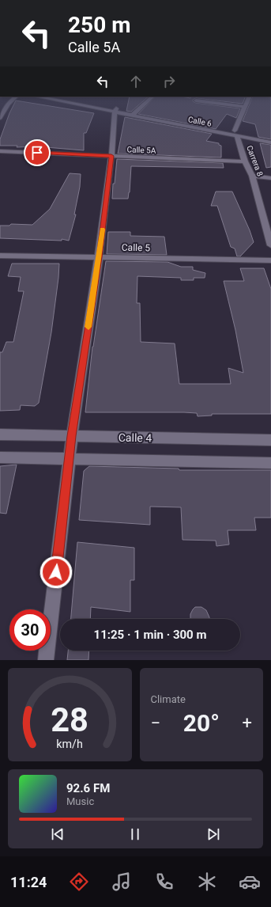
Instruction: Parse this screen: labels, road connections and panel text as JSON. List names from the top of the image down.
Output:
{
  "streets": {
    "street": [
      "Calle 6",
      "Calle 5A",
      "Carrera 8",
      "Calle 5",
      "Calle 4"
    ]
  },
  "crossings": [
    ["Calle 6", "Carrera 8"],
    ["Calle 5A", "Carrera 8"]
  ],
  "page": {
    "turn": ["250 m", "Calle 5A"],
    "limit": "30",
    "trip": "11:25 · 1 min · 300 m",
    "tile": "Climate",
    "heat": ["−", "20°", "+"],
    "song": ["92.6 FM", "Music"],
    "tabs": "11:24",
    "gauge": ["28", "km/h"]
  }
}
